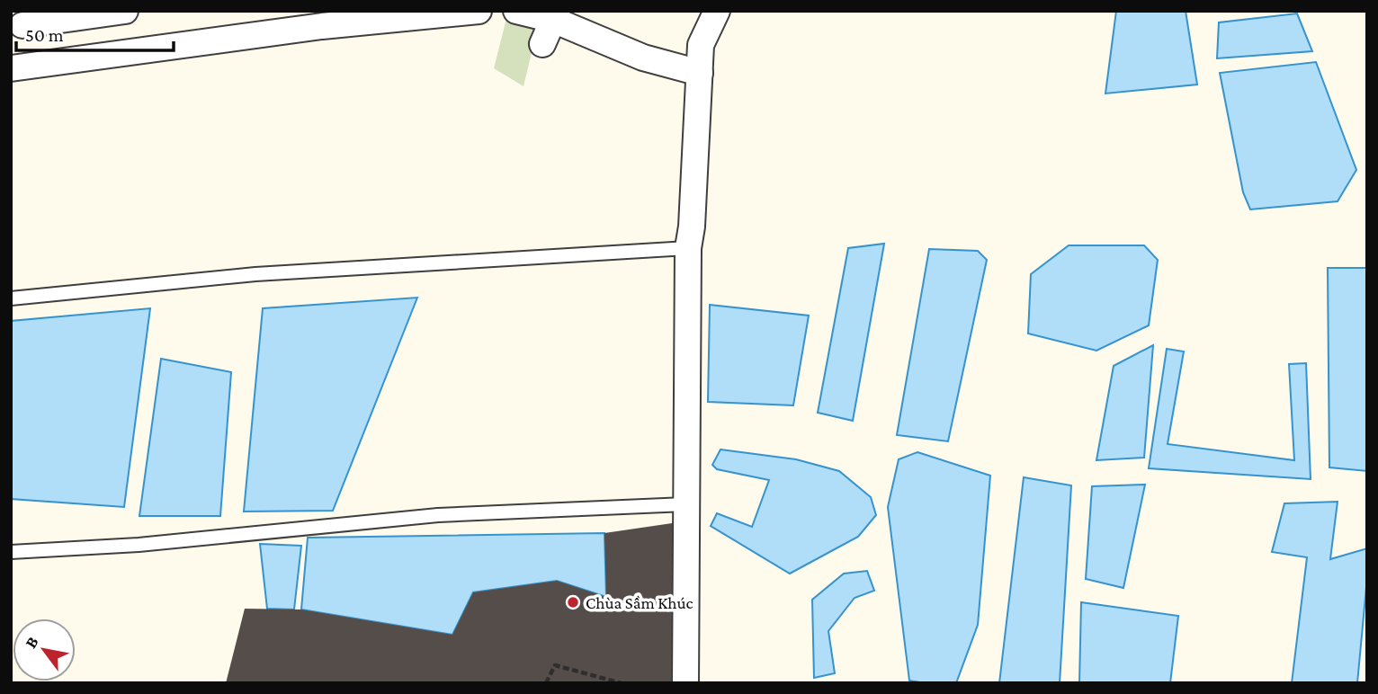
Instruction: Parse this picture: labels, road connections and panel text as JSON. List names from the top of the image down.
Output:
{
  "places": ["Chùa Sầm Khúc"],
  "scale_bar": "50 m",
  "north": "top left"
}
